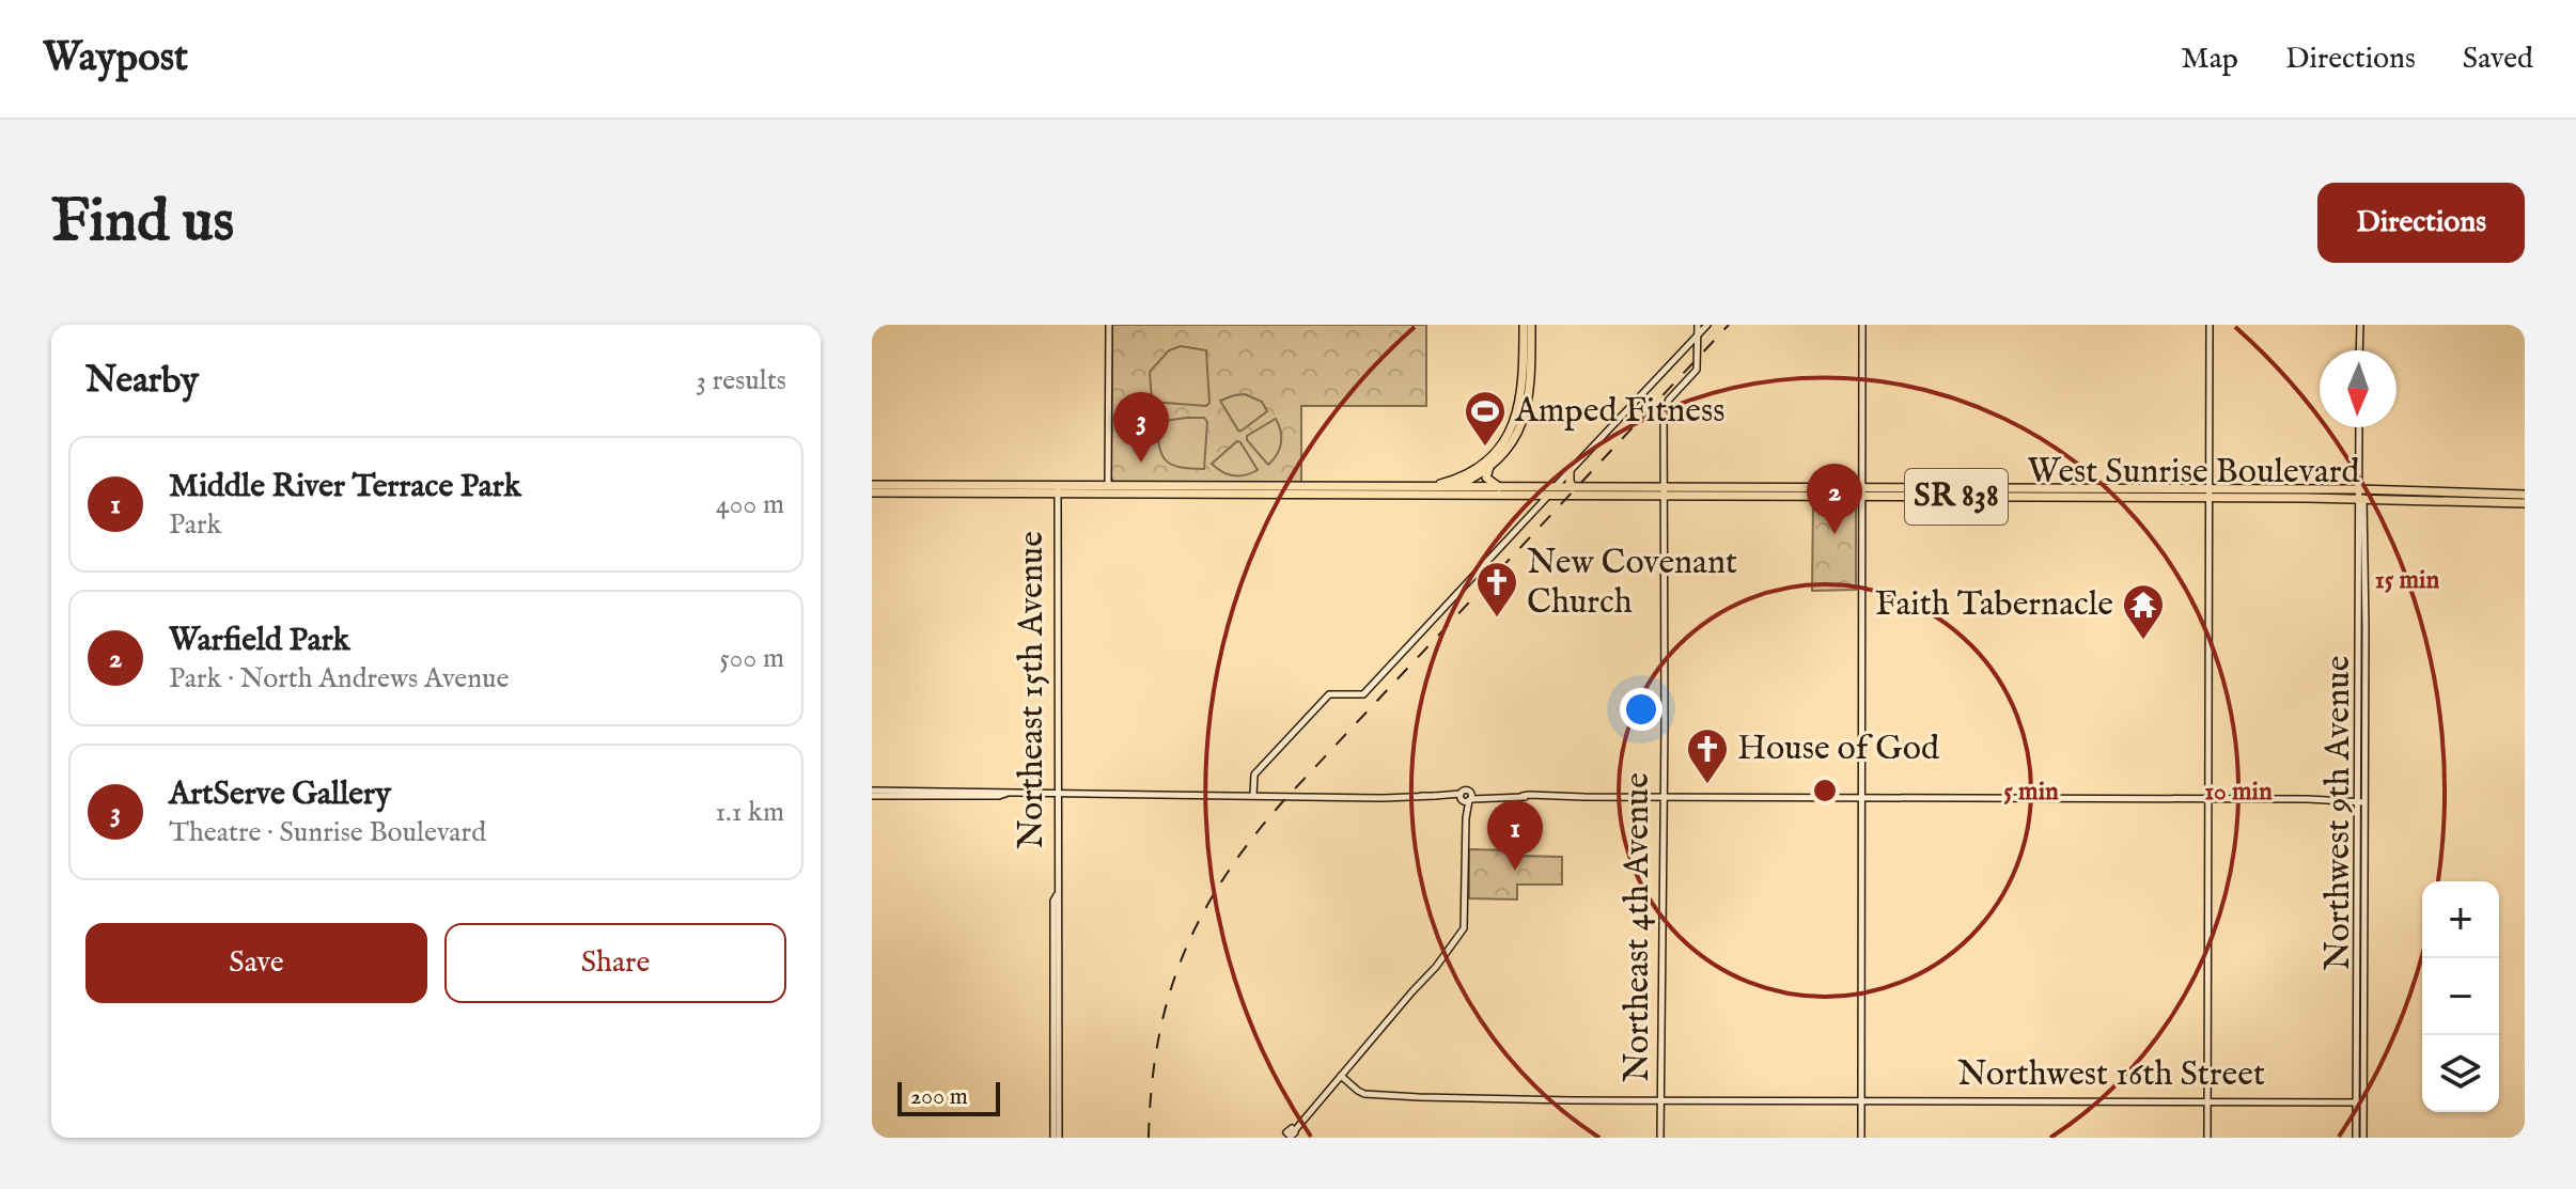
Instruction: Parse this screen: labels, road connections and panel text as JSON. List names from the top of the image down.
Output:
{
  "streets": {
    "main road": ["West Sunrise Boulevard", "SR 838"],
    "street": [
      "Northeast 15th Avenue",
      "Northwest 9th Avenue",
      "Northeast 4th Avenue",
      "Northwest 16th Street"
    ]
  },
  "crossings": [
    ["West Sunrise Boulevard", "SR 838"],
    ["West Sunrise Boulevard", "Northwest 9th Avenue"],
    ["SR 838", "Northeast 4th Avenue"],
    ["Northwest 9th Avenue", "Northwest 16th Street"],
    ["Northeast 4th Avenue", "Northwest 16th Street"]
  ],
  "places": {
    "sports": ["Amped Fitness"],
    "church": ["New Covenant Church", "House of God"],
    "temple": ["Faith Tabernacle"]
  },
  "scale_bar": "200 m",
  "north": "bottom",
  "page": {
    "header": "Waypost",
    "nav": ["Map", "Directions", "Saved"],
    "buttons": [
      "Directions",
      ["Save", "Share"]
    ],
    "title": "Find us",
    "heading": ["Nearby", "3 results"],
    "pins": ["3", "2", "1"],
    "list": [
      {
        "mark": "1",
        "name": "Middle River Terrace Park",
        "note": "Park",
        "value": "400 m"
      },
      {
        "mark": "2",
        "name": "Warfield Park",
        "note": "Park · North Andrews Avenue",
        "value": "500 m"
      },
      {
        "mark": "3",
        "name": "ArtServe Gallery",
        "note": "Theatre · Sunrise Boulevard",
        "value": "1.1 km"
      }
    ],
    "map_buttons": ["+", "−"],
    "scale": "200 m"
  },
  "rings": ["15 min", "5 min", "10 min"]
}
